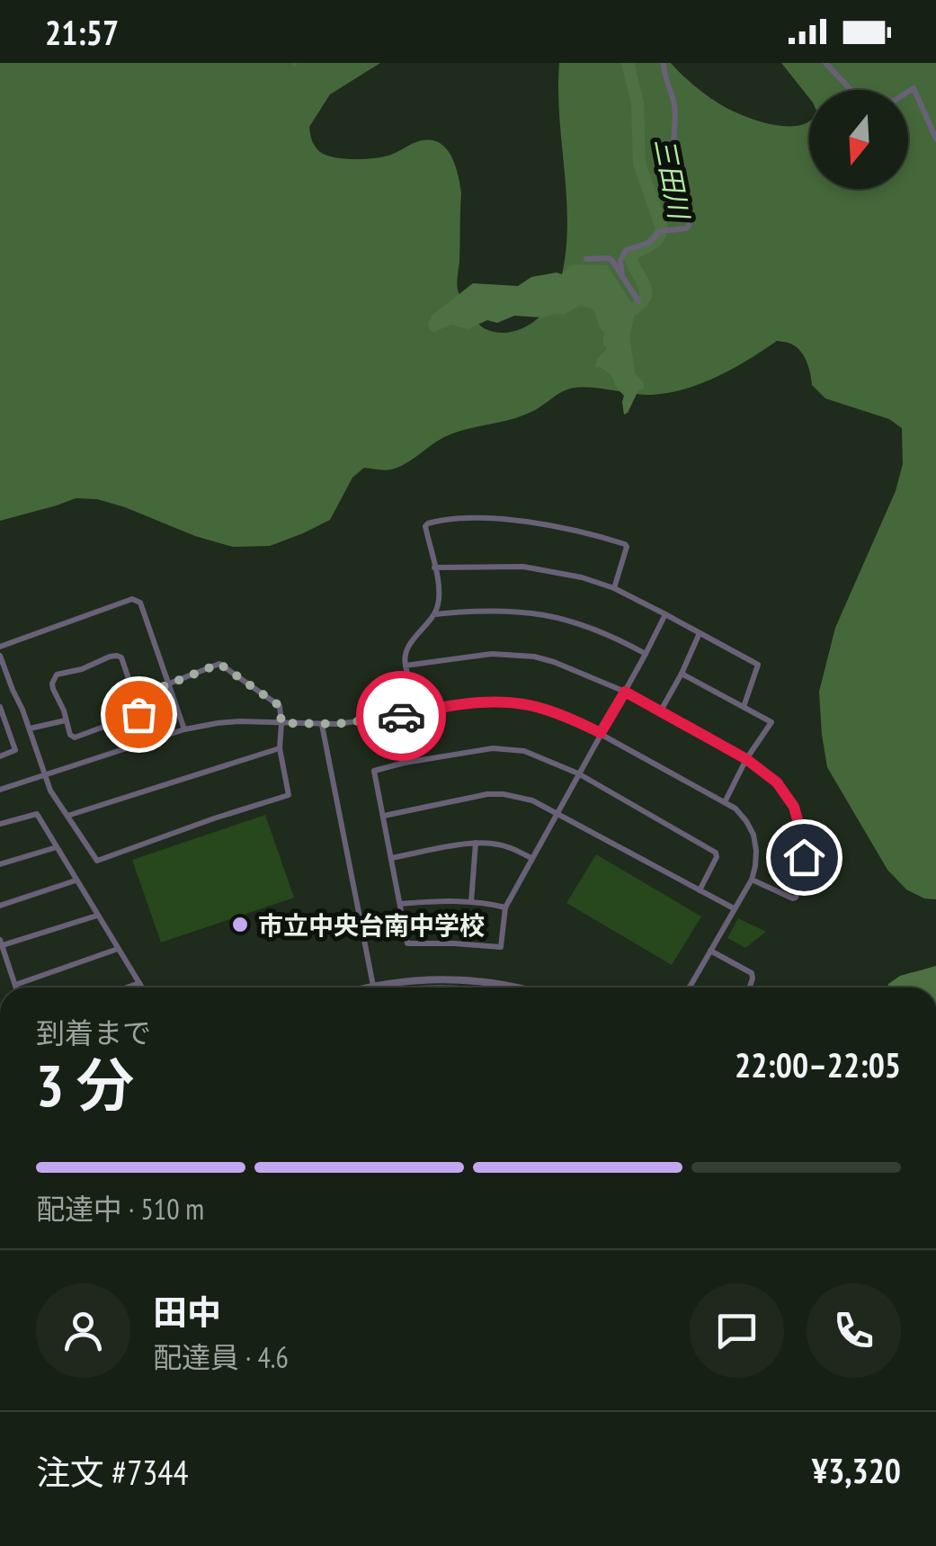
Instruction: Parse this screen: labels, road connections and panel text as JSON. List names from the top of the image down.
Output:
{
  "water": ["三田川"],
  "places": ["市立中央台南中学校"],
  "north": "bottom",
  "page": {
    "status": "21:57",
    "heading": ["3 分", "到着まで", "22:00–22:05"],
    "panel": [
      "田中",
      "配達員 · 4.6",
      "注文 #7344",
      "¥3,320"
    ],
    "bar": "配達中 · 510 m"
  }
}
